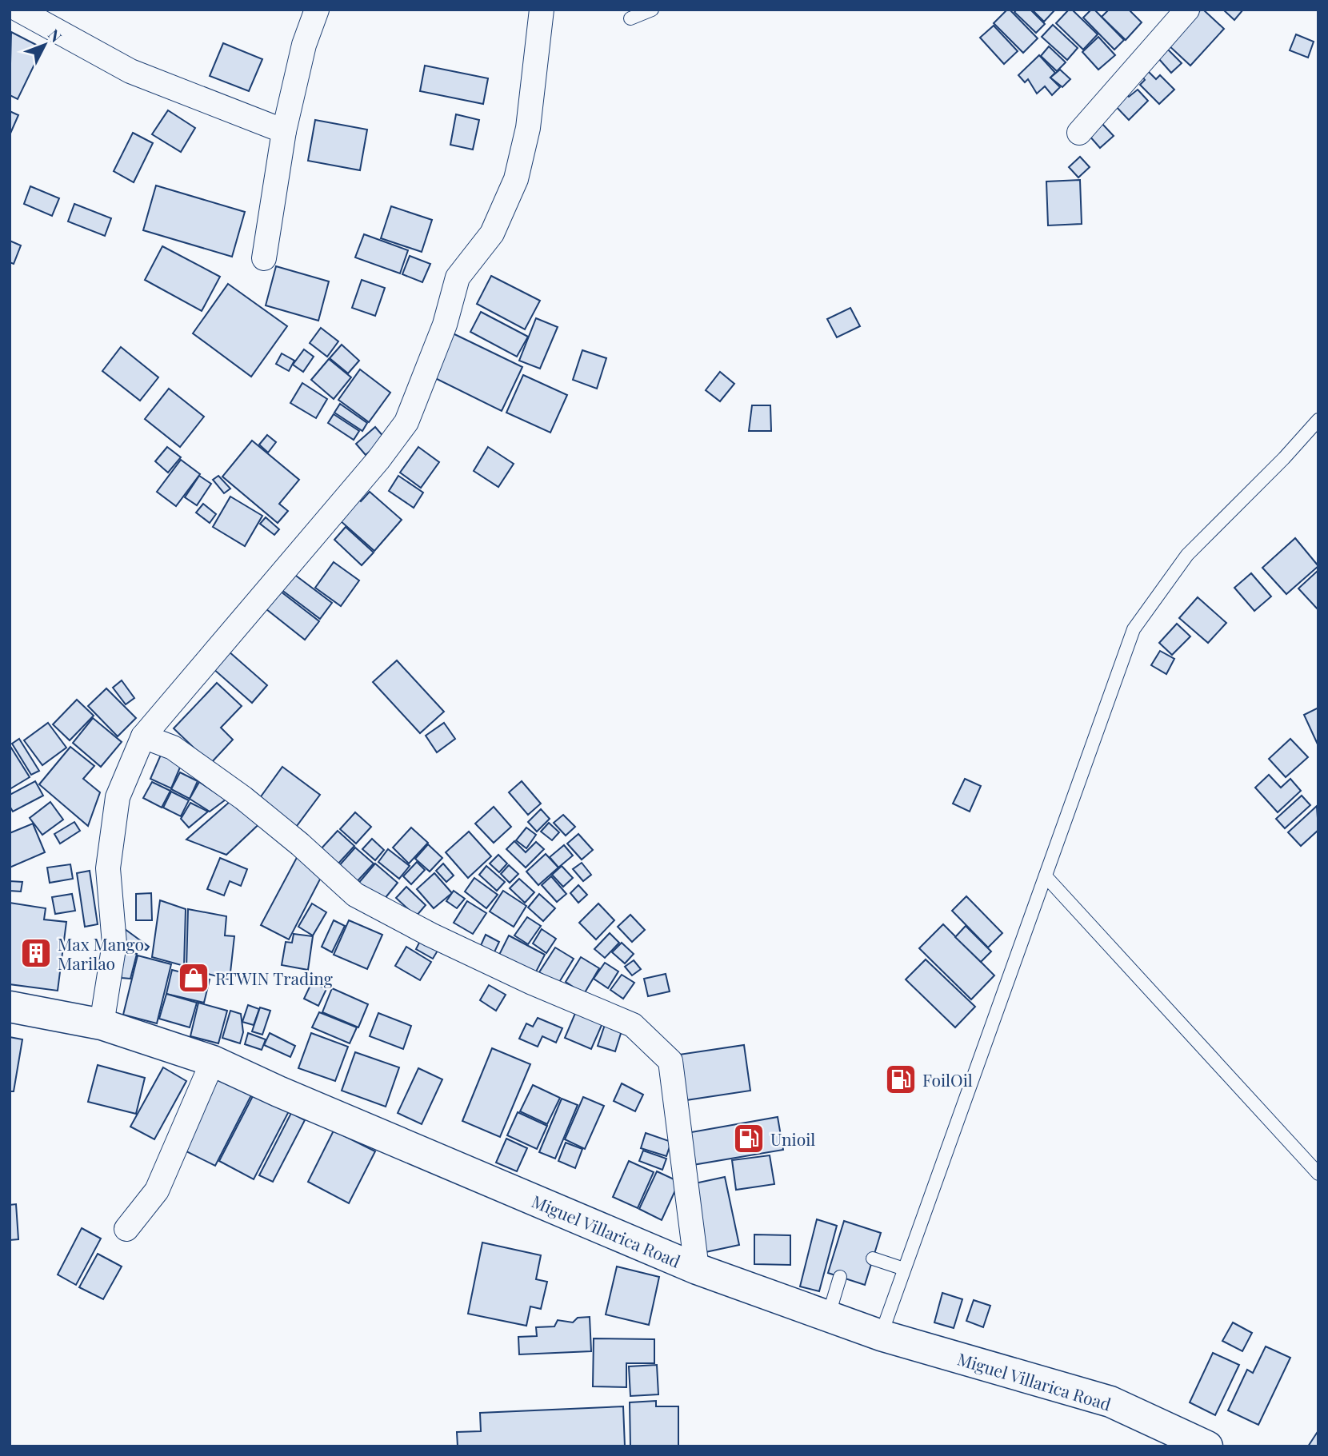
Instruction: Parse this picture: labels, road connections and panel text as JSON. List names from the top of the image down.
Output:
{
  "streets": {
    "main road": ["Miguel Villarica Road"]
  },
  "places": {
    "building": ["Max Mango Marilao"],
    "shop": ["RTWIN Trading"],
    "fuel station": ["FoilOil", "Unioil"]
  },
  "north": "top right"
}
